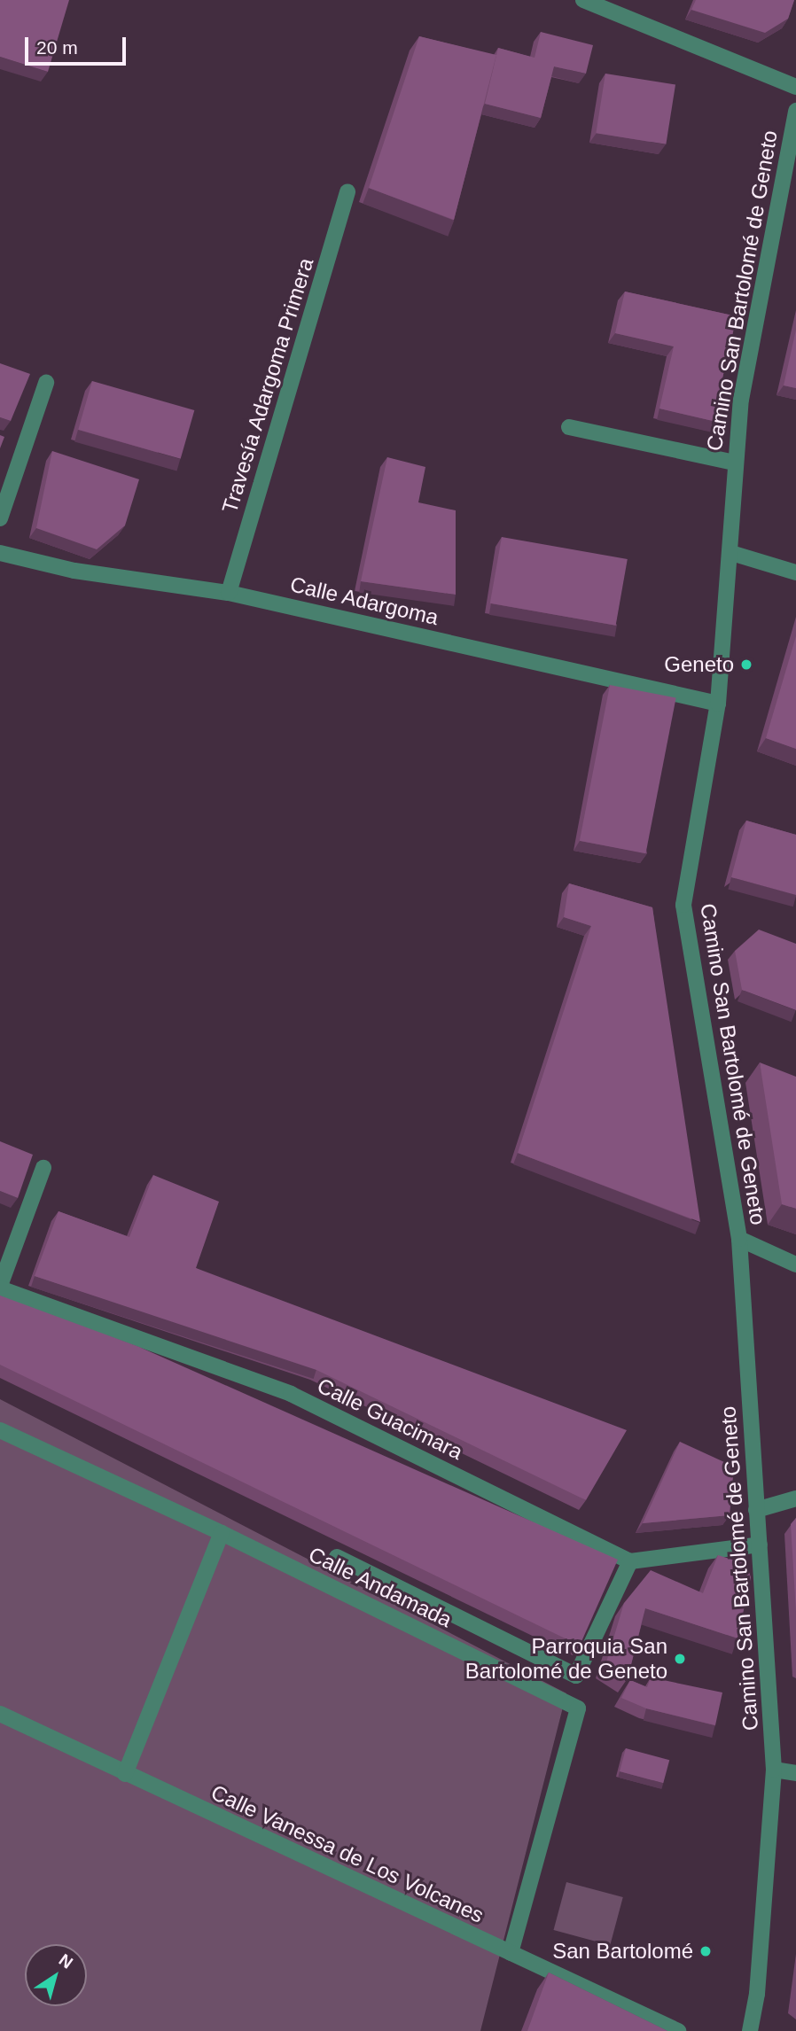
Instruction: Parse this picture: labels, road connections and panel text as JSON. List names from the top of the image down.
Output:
{
  "streets": {
    "street": [
      "Camino San Bartolomé de Geneto",
      "Travesía Adargoma Primera",
      "Calle Adargoma",
      "Calle Guacimara",
      "Calle Andamada",
      "Calle Vanessa de Los Volcanes"
    ]
  },
  "crossings": [
    ["Camino San Bartolomé de Geneto", "Calle Adargoma"],
    ["Travesía Adargoma Primera", "Calle Adargoma"],
    ["Calle Andamada", "Calle Vanessa de Los Volcanes"]
  ],
  "places": ["Geneto", "Parroquia San Bartolomé de Geneto", "San Bartolomé"],
  "scale_bar": "20 m",
  "north": "top right"
}
